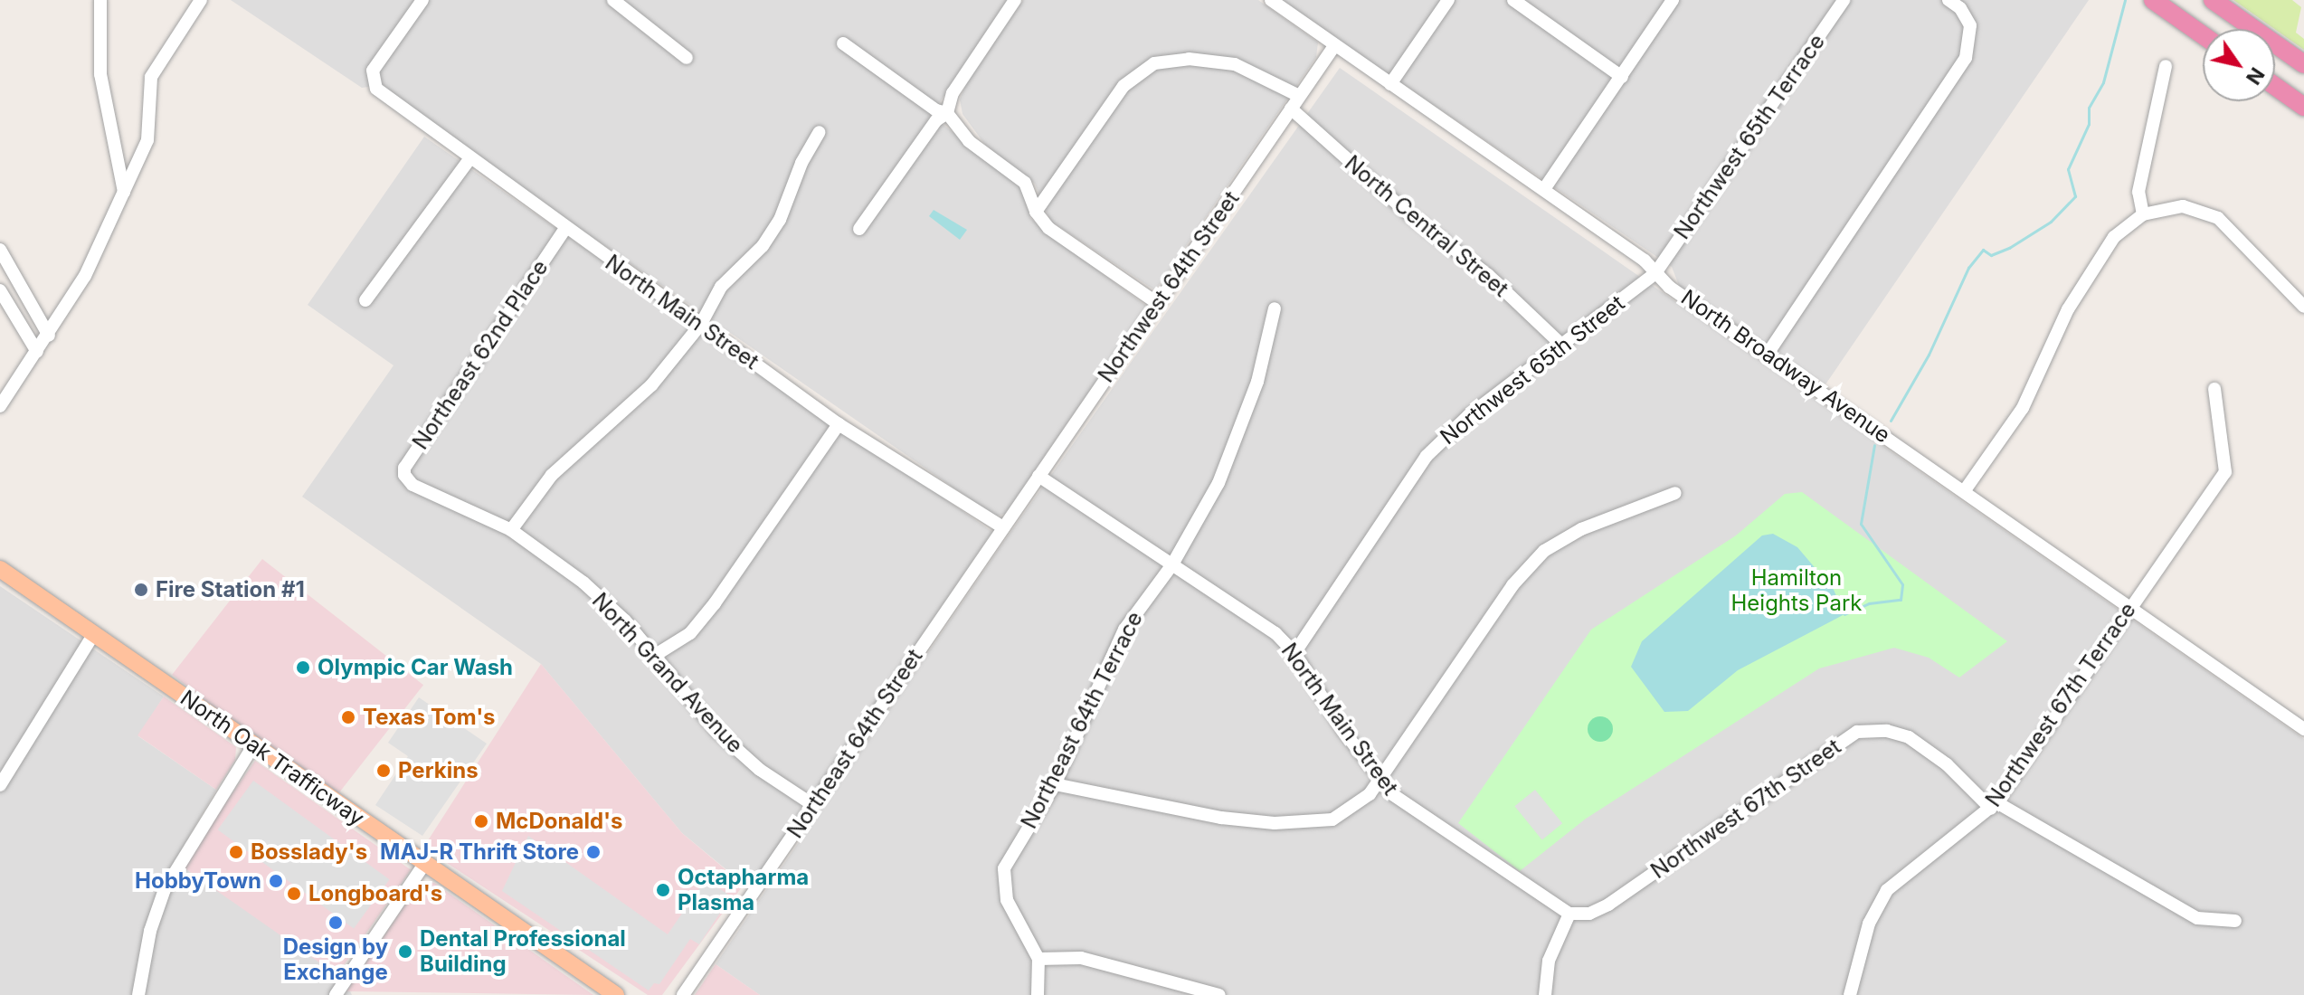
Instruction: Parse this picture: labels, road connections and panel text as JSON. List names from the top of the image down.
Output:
{
  "streets": {
    "main road": ["North Oak Trafficway"],
    "street": [
      "Northwest 65th Terrace",
      "North Central Street",
      "Northwest 64th Street",
      "North Main Street",
      "Northeast 62nd Place",
      "North Broadway Avenue",
      "Northwest 65th Street",
      "North Grand Avenue",
      "Northwest 67th Terrace",
      "Northeast 64th Terrace",
      "Northeast 64th Street",
      "Northwest 67th Street"
    ]
  },
  "crossings": [
    ["Northwest 65th Terrace", "North Broadway Avenue"],
    ["Northwest 65th Terrace", "Northwest 65th Street"],
    ["North Central Street", "Northwest 64th Street"],
    ["North Central Street", "Northwest 65th Street"],
    ["Northwest 64th Street", "North Main Street"],
    ["Northwest 64th Street", "North Broadway Avenue"],
    ["Northwest 64th Street", "Northeast 64th Street"],
    ["North Main Street", "Northeast 62nd Place"],
    ["North Main Street", "Northwest 65th Street"],
    ["North Main Street", "Northeast 64th Terrace"],
    ["North Main Street", "Northeast 64th Street"],
    ["North Main Street", "Northwest 67th Street"],
    ["Northeast 62nd Place", "North Grand Avenue"],
    ["North Broadway Avenue", "Northwest 65th Street"],
    ["North Broadway Avenue", "Northwest 67th Terrace"],
    ["North Grand Avenue", "Northeast 64th Street"],
    ["Northwest 67th Terrace", "Northwest 67th Street"]
  ],
  "parks": ["Hamilton Heights Park"],
  "places": [
    "Fire Station #1",
    "Olympic Car Wash",
    "Texas Tom's",
    "Perkins",
    "McDonald's",
    "Bosslady's",
    "MAJ-R Thrift Store",
    "HobbyTown",
    "Octapharma Plasma",
    "Longboard's",
    "Design by Exchange",
    "Dental Professional Building"
  ],
  "north": "bottom right"
}
